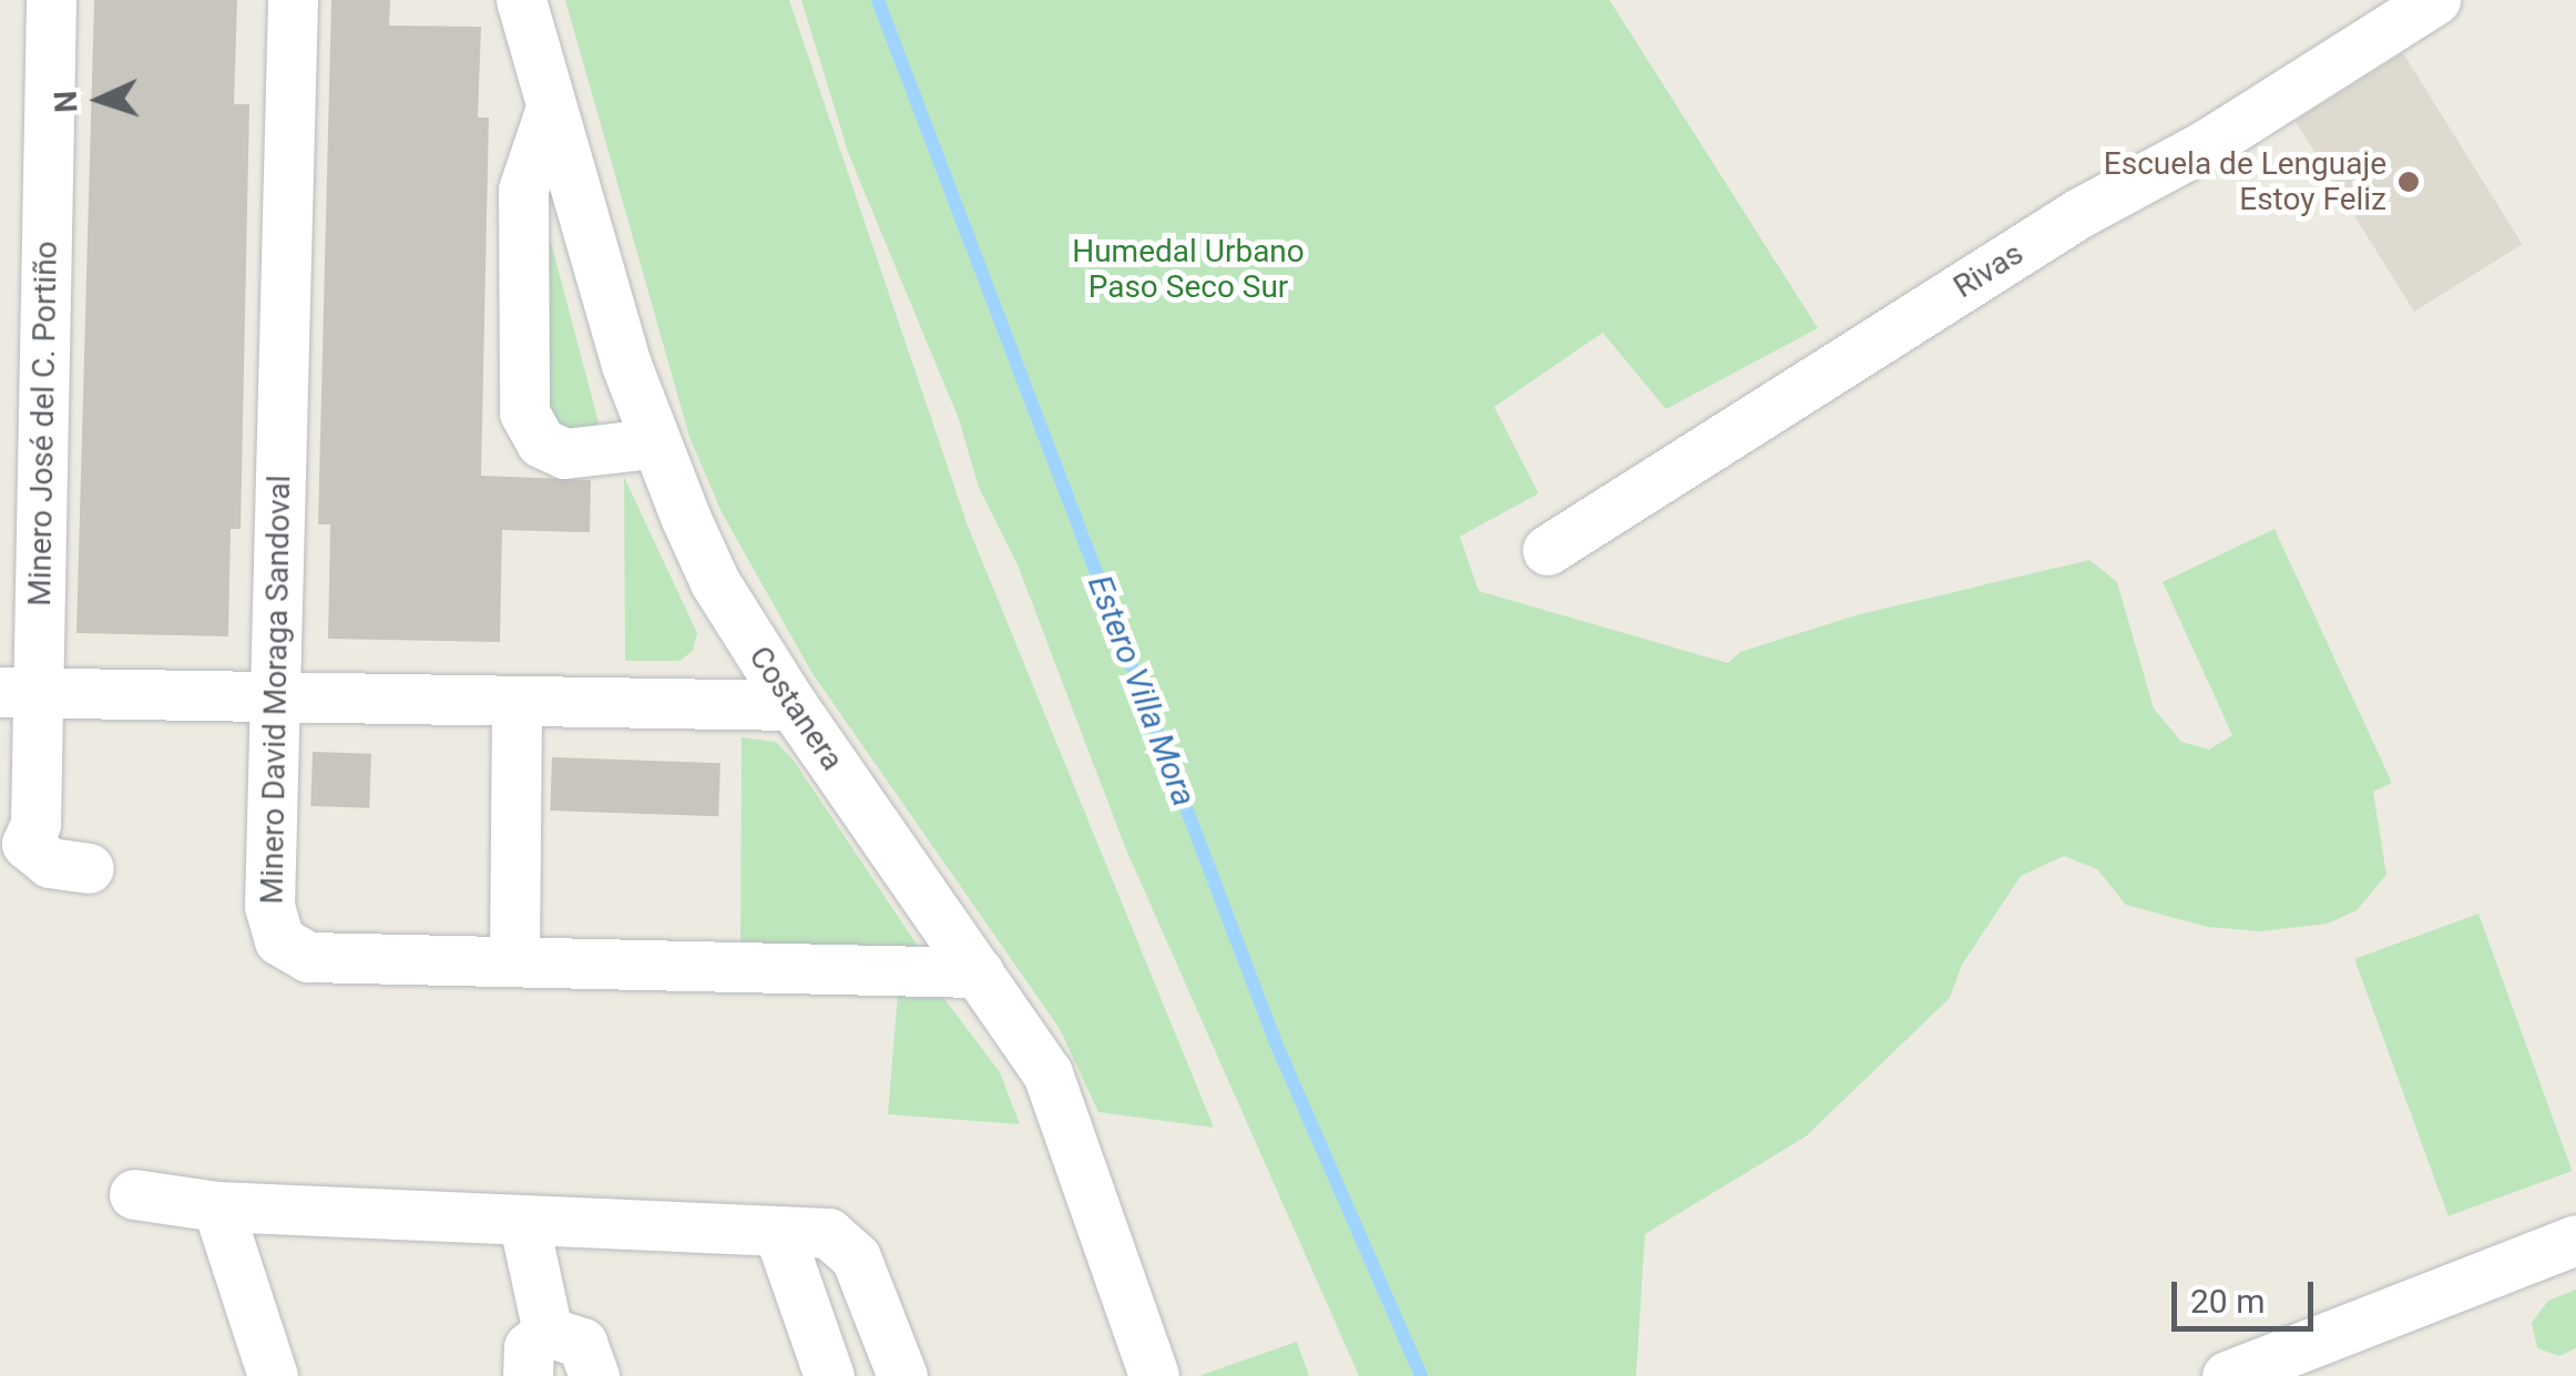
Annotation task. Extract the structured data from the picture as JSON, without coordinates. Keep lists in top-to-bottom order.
{
  "streets": {
    "street": [
      "Rivas",
      "Minero José del C. Portiño",
      "Minero David Moraga Sandoval",
      "Costanera"
    ]
  },
  "crossings": [
    ["Minero David Moraga Sandoval", "Costanera"]
  ],
  "water": ["Estero Villa Mora"],
  "parks": ["Humedal Urbano Paso Seco Sur"],
  "places": ["Escuela de Lenguaje Estoy Feliz"],
  "scale_bar": "20 m",
  "north": "left"
}
